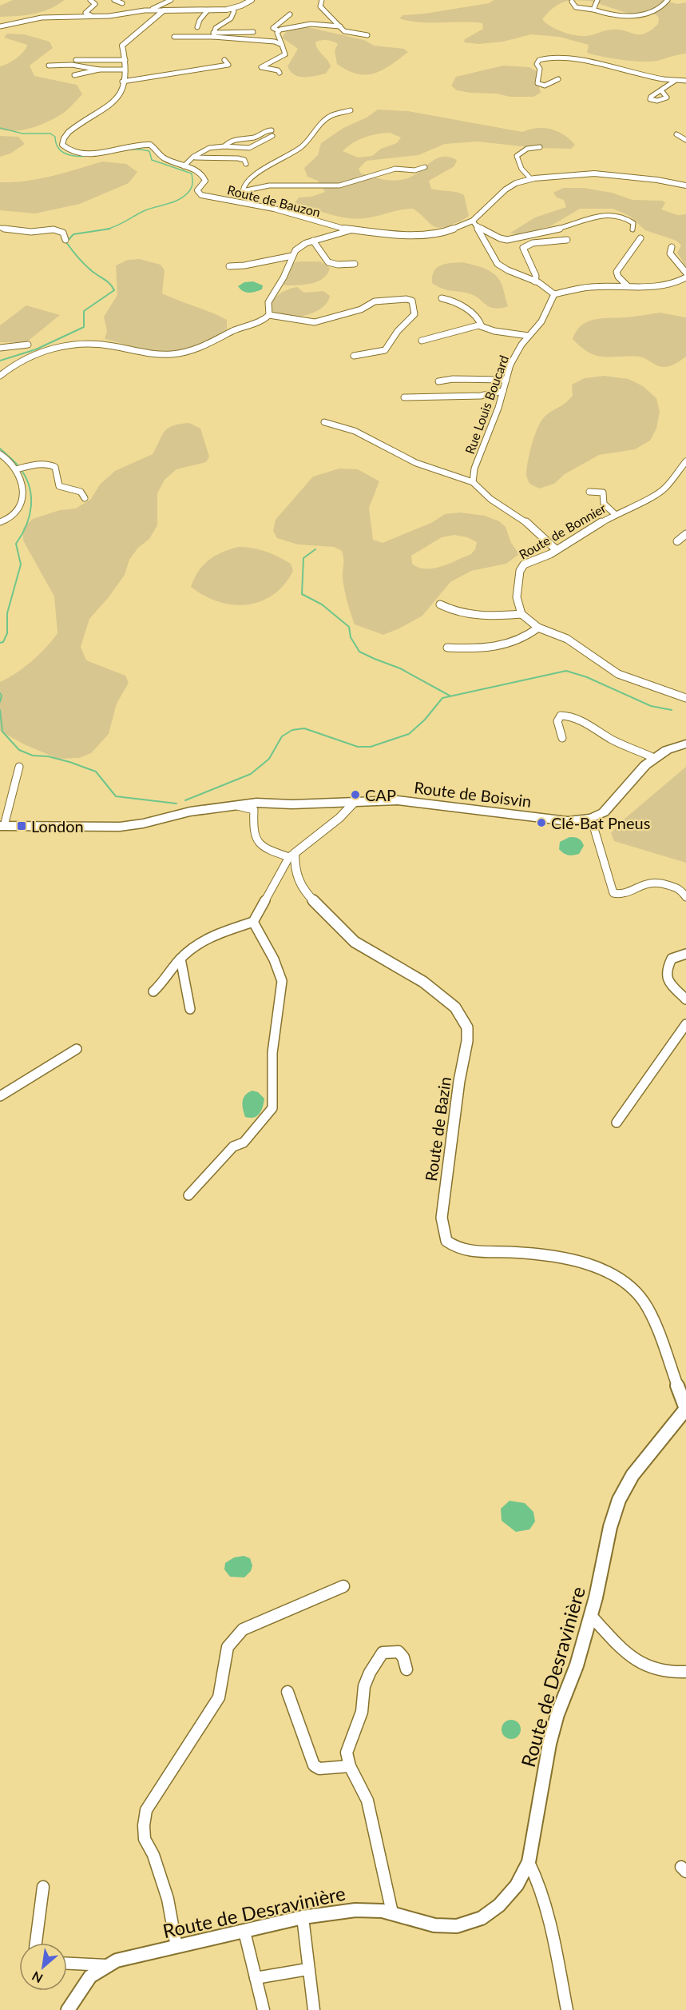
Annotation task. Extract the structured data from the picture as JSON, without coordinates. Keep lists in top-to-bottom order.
{
  "streets": {
    "main road": ["Route de Boisvin"],
    "street": [
      "Route de Bauzon",
      "Rue Louis Boucard",
      "Route de Bonnier",
      "Route de Bazin",
      "Route de Desravinière"
    ]
  },
  "crossings": [
    ["Route de Bazin", "Route de Desravinière"]
  ],
  "places": {
    "other": ["CAP", "Clé-Bat Pneus"],
    "transit": ["London"]
  },
  "north": "bottom left"
}
